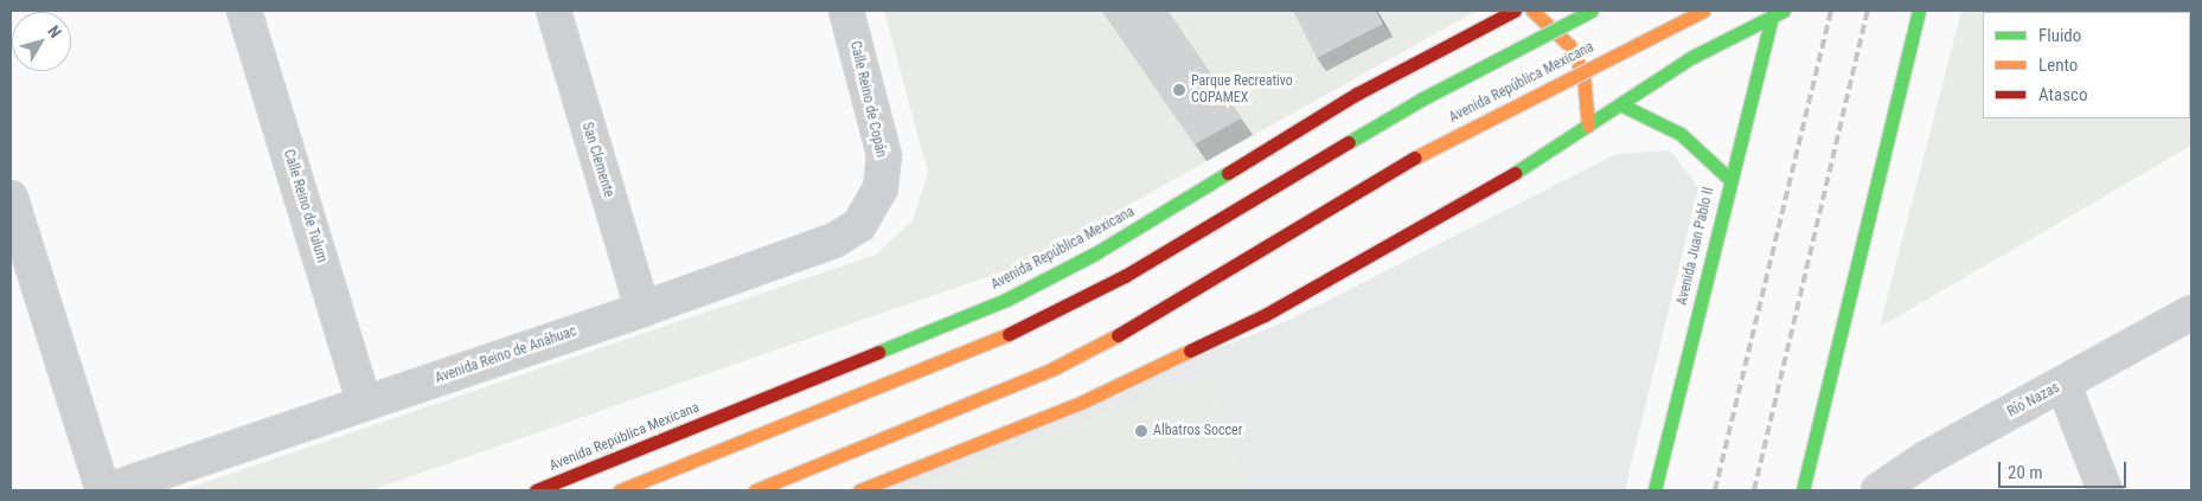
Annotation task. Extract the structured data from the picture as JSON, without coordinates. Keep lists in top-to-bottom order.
{
  "streets": {
    "street": [
      "Avenida República Mexicana",
      "Calle Reino de Copán",
      "San Clemente",
      "Calle Reino de Tulum",
      "Avenida Juan Pablo II",
      "Avenida Reino de Anáhuac",
      "Río Nazas"
    ]
  },
  "crossings": [
    ["Calle Reino de Copán", "Avenida Reino de Anáhuac"],
    ["San Clemente", "Avenida Reino de Anáhuac"],
    ["Calle Reino de Tulum", "Avenida Reino de Anáhuac"]
  ],
  "places": ["Parque Recreativo COPAMEX", "Albatros Soccer"],
  "legend": ["Fluido", "Lento", "Atasco"],
  "scale_bar": "20 m",
  "north": "top right"
}
